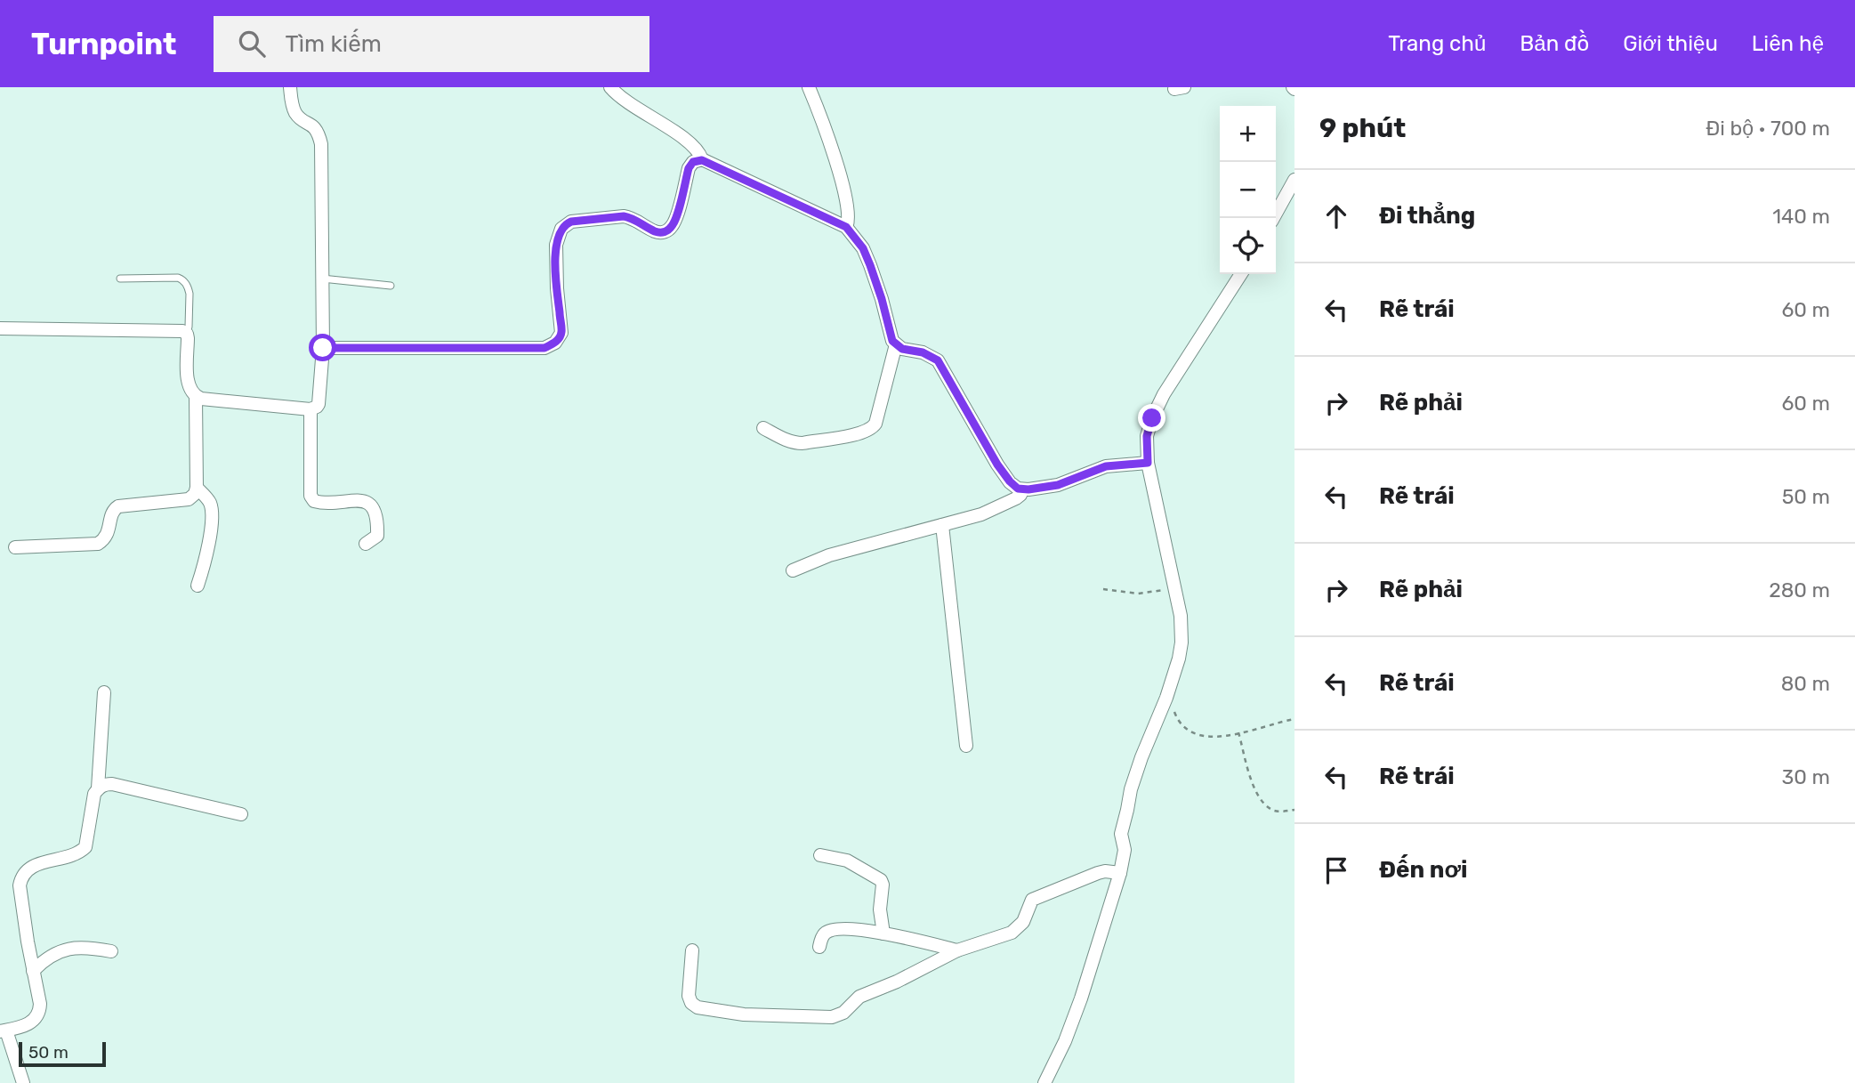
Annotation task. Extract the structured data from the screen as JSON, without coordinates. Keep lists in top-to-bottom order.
{
  "scale_bar": "50 m",
  "page": {
    "header": "Turnpoint",
    "search": "Tìm kiếm",
    "nav": [
      "Trang chủ",
      "Bản đồ",
      "Giới thiệu",
      "Liên hệ"
    ],
    "heading": ["9 phút", "Đi bộ · 700 m"],
    "map_buttons": ["+", "−"],
    "list": [
      ["Đi thẳng", "140 m"],
      ["Rẽ trái", "60 m"],
      ["Rẽ phải", "60 m"],
      ["Rẽ trái", "50 m"],
      ["Rẽ phải", "280 m"],
      ["Rẽ trái", "80 m"],
      ["Rẽ trái", "30 m"],
      "Đến nơi"
    ],
    "scale": "50 m"
  }
}
